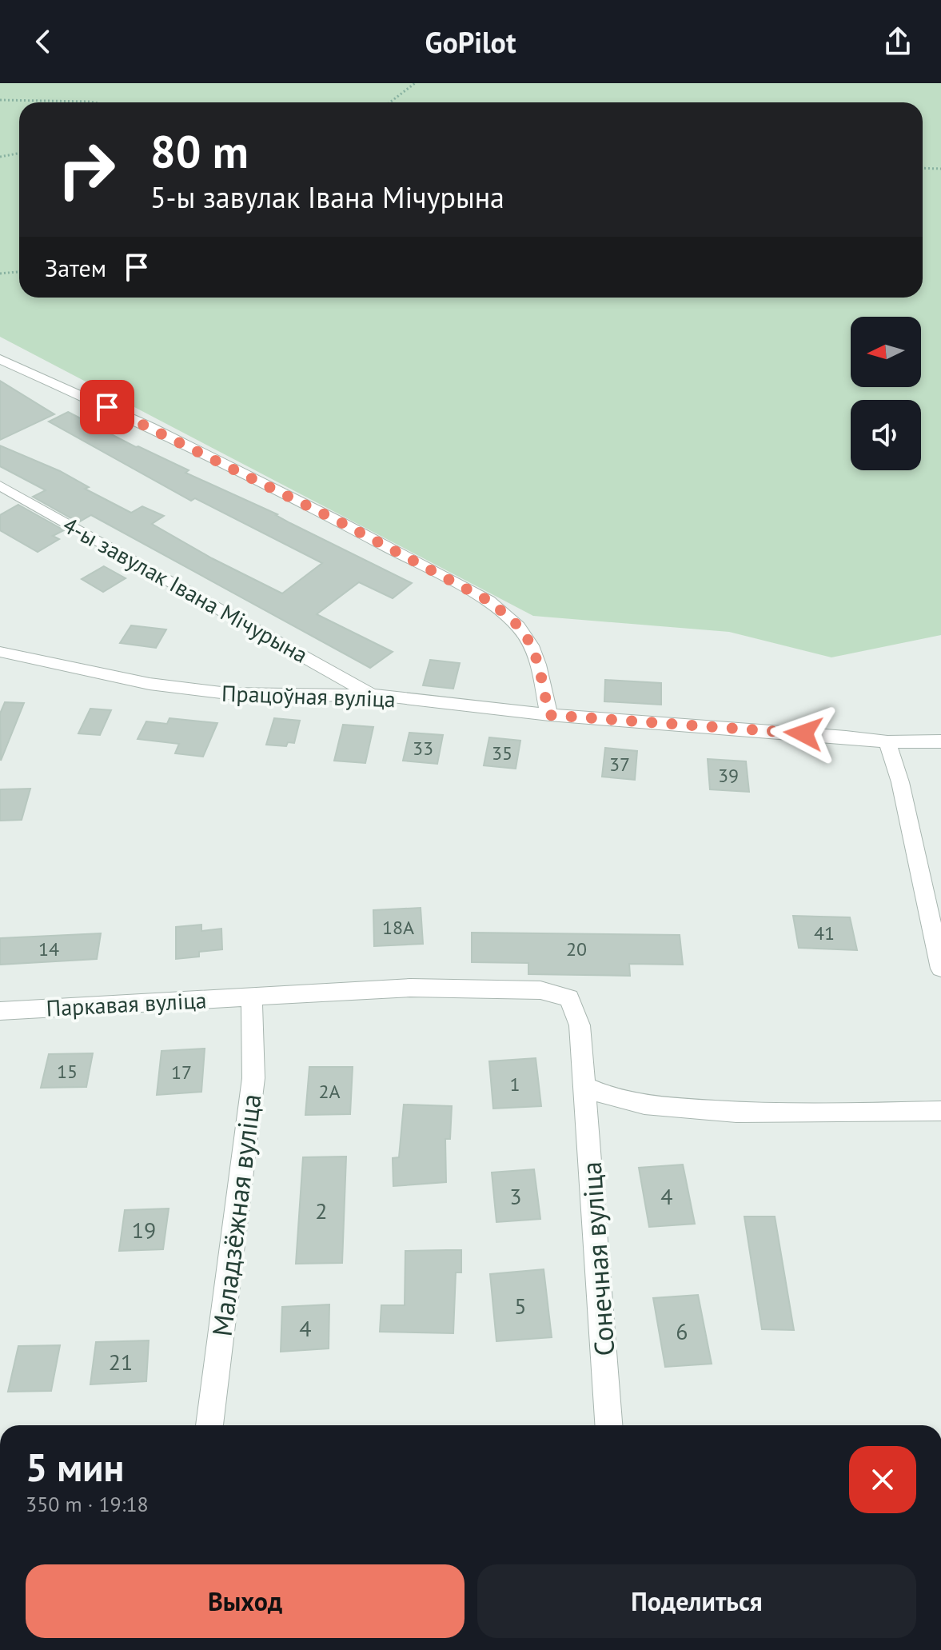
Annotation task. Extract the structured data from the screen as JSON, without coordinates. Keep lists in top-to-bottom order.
{
  "streets": {
    "street": [
      "4-ы завулак Івана Мічурына",
      "Працоўная вуліца",
      "Паркавая вуліца",
      "Маладзёжная вуліца",
      "Сонечная вуліца"
    ]
  },
  "crossings": [
    ["4-ы завулак Івана Мічурына", "Працоўная вуліца"],
    ["Паркавая вуліца", "Маладзёжная вуліца"],
    ["Паркавая вуліца", "Сонечная вуліца"]
  ],
  "house_numbers": [
    "33",
    "35",
    "37",
    "39",
    "18А",
    "41",
    "14",
    "20",
    "15",
    "17",
    "1",
    "2А",
    "3",
    "4",
    "2",
    "19",
    "5",
    "4",
    "6",
    "21"
  ],
  "north": "left",
  "page": {
    "header": "GoPilot",
    "turn": ["80 m", "5-ы завулак Івана Мічурына"],
    "then": "Затем",
    "heading": ["5 мин", "350 m · 19:18"],
    "buttons": ["Выход", "Поделиться"]
  }
}
